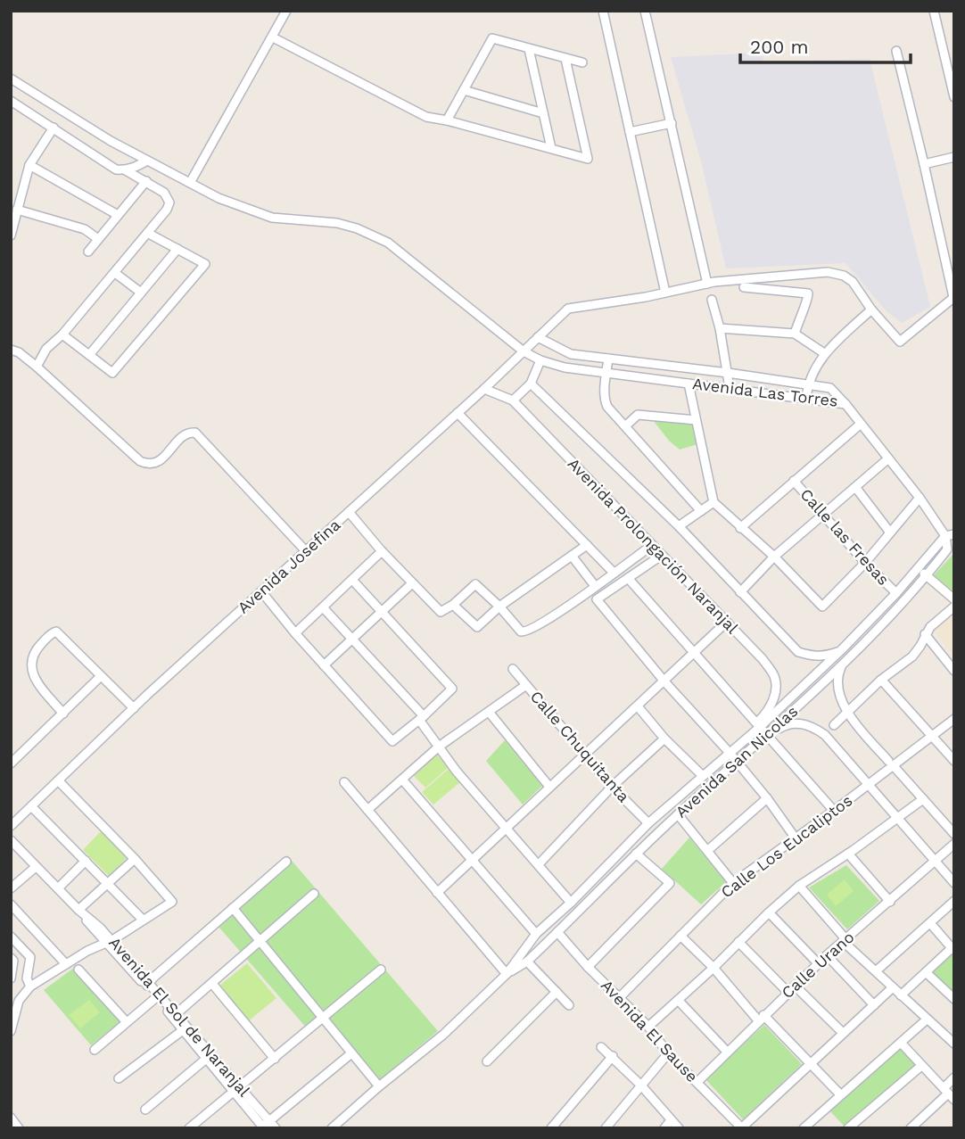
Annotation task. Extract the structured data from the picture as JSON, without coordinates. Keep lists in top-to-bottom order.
{
  "streets": {
    "street": [
      "Avenida Las Torres",
      "Calle las Fresas",
      "Avenida Prolongación Naranjal",
      "Avenida Josefina",
      "Calle Chuquitanta",
      "Avenida San Nicolas",
      "Calle Los Eucaliptos",
      "Calle Urano",
      "Avenida El Sol de Naranjal",
      "Avenida El Sause"
    ]
  },
  "crossings": [
    ["Avenida Las Torres", "Avenida Josefina"],
    ["Calle las Fresas", "Avenida San Nicolas"],
    ["Avenida Prolongación Naranjal", "Avenida Josefina"],
    ["Avenida Prolongación Naranjal", "Avenida San Nicolas"],
    ["Calle Chuquitanta", "Avenida San Nicolas"],
    ["Avenida San Nicolas", "Avenida El Sause"],
    ["Calle Los Eucaliptos", "Avenida El Sause"],
    ["Calle Urano", "Avenida El Sause"]
  ],
  "scale_bar": "200 m"
}
